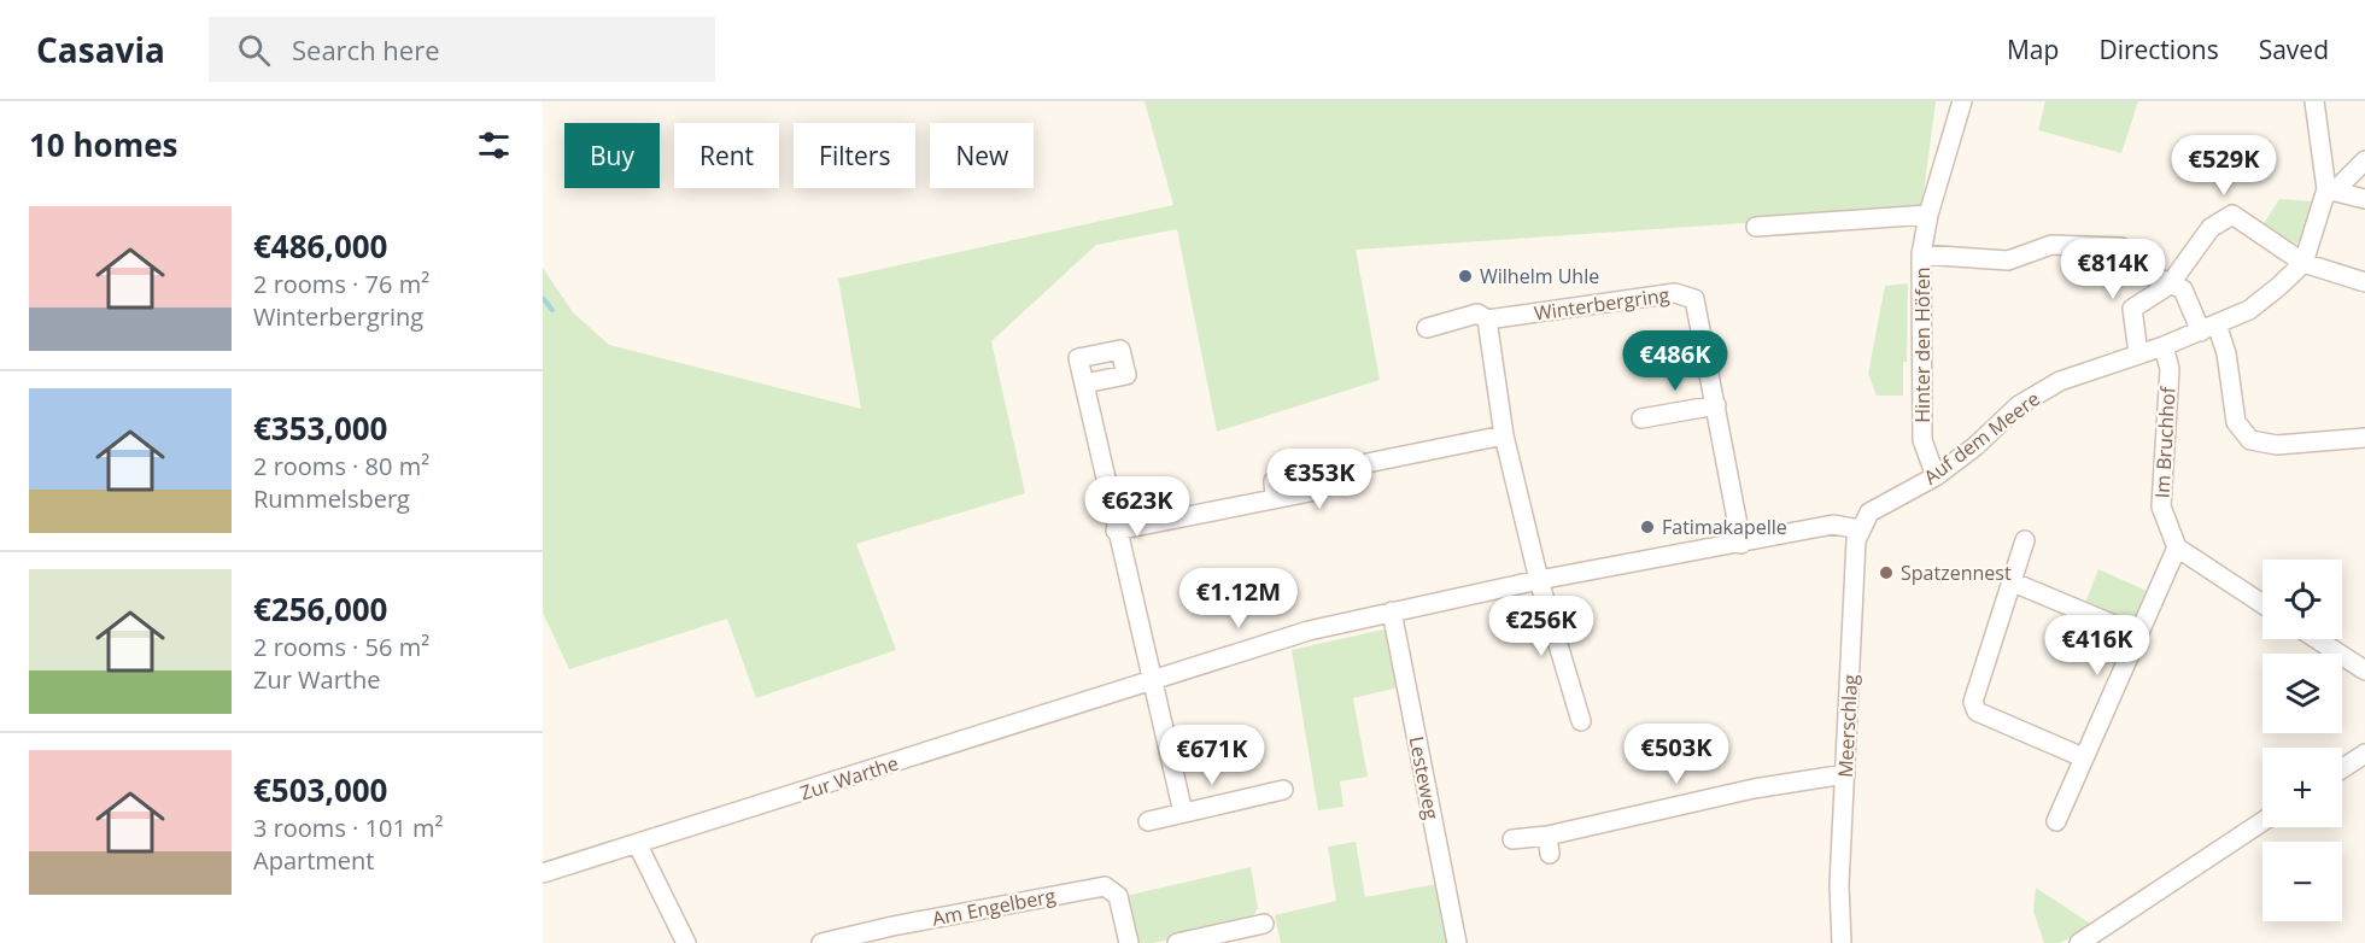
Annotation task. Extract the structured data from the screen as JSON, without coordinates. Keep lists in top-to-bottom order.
{
  "streets": {
    "street": [
      "Winterbergring",
      "Hinter den Höfen",
      "Auf dem Meere",
      "Im Bruchhof",
      "Meerschlag",
      "Zur Warthe",
      "Lesteweg",
      "Am Engelberg"
    ]
  },
  "crossings": [
    ["Winterbergring", "Zur Warthe"],
    ["Hinter den Höfen", "Auf dem Meere"],
    ["Auf dem Meere", "Im Bruchhof"],
    ["Auf dem Meere", "Meerschlag"],
    ["Meerschlag", "Zur Warthe"],
    ["Zur Warthe", "Lesteweg"]
  ],
  "places": ["Wilhelm Uhle", "Fatimakapelle", "Spatzennest"],
  "page": {
    "header": "Casavia",
    "search": "Search here",
    "nav": ["Map", "Directions", "Saved"],
    "heading": "10 homes",
    "chip": [
      "Buy",
      "Rent",
      "Filters",
      "New"
    ],
    "price": [
      "€529K",
      "€814K",
      "€486K",
      "€353K",
      "€623K",
      "€1.12M",
      "€256K",
      "€416K",
      "€503K",
      "€671K"
    ],
    "list": [
      {
        "name": "€486,000",
        "note": "2 rooms · 76 m² · Winterbergring"
      },
      {
        "name": "€353,000",
        "note": "2 rooms · 80 m² · Rummelsberg"
      },
      {
        "name": "€256,000",
        "note": "2 rooms · 56 m² · Zur Warthe"
      },
      {
        "name": "€503,000",
        "note": "3 rooms · 101 m² · Apartment"
      }
    ],
    "map_buttons": ["+", "−"]
  }
}
